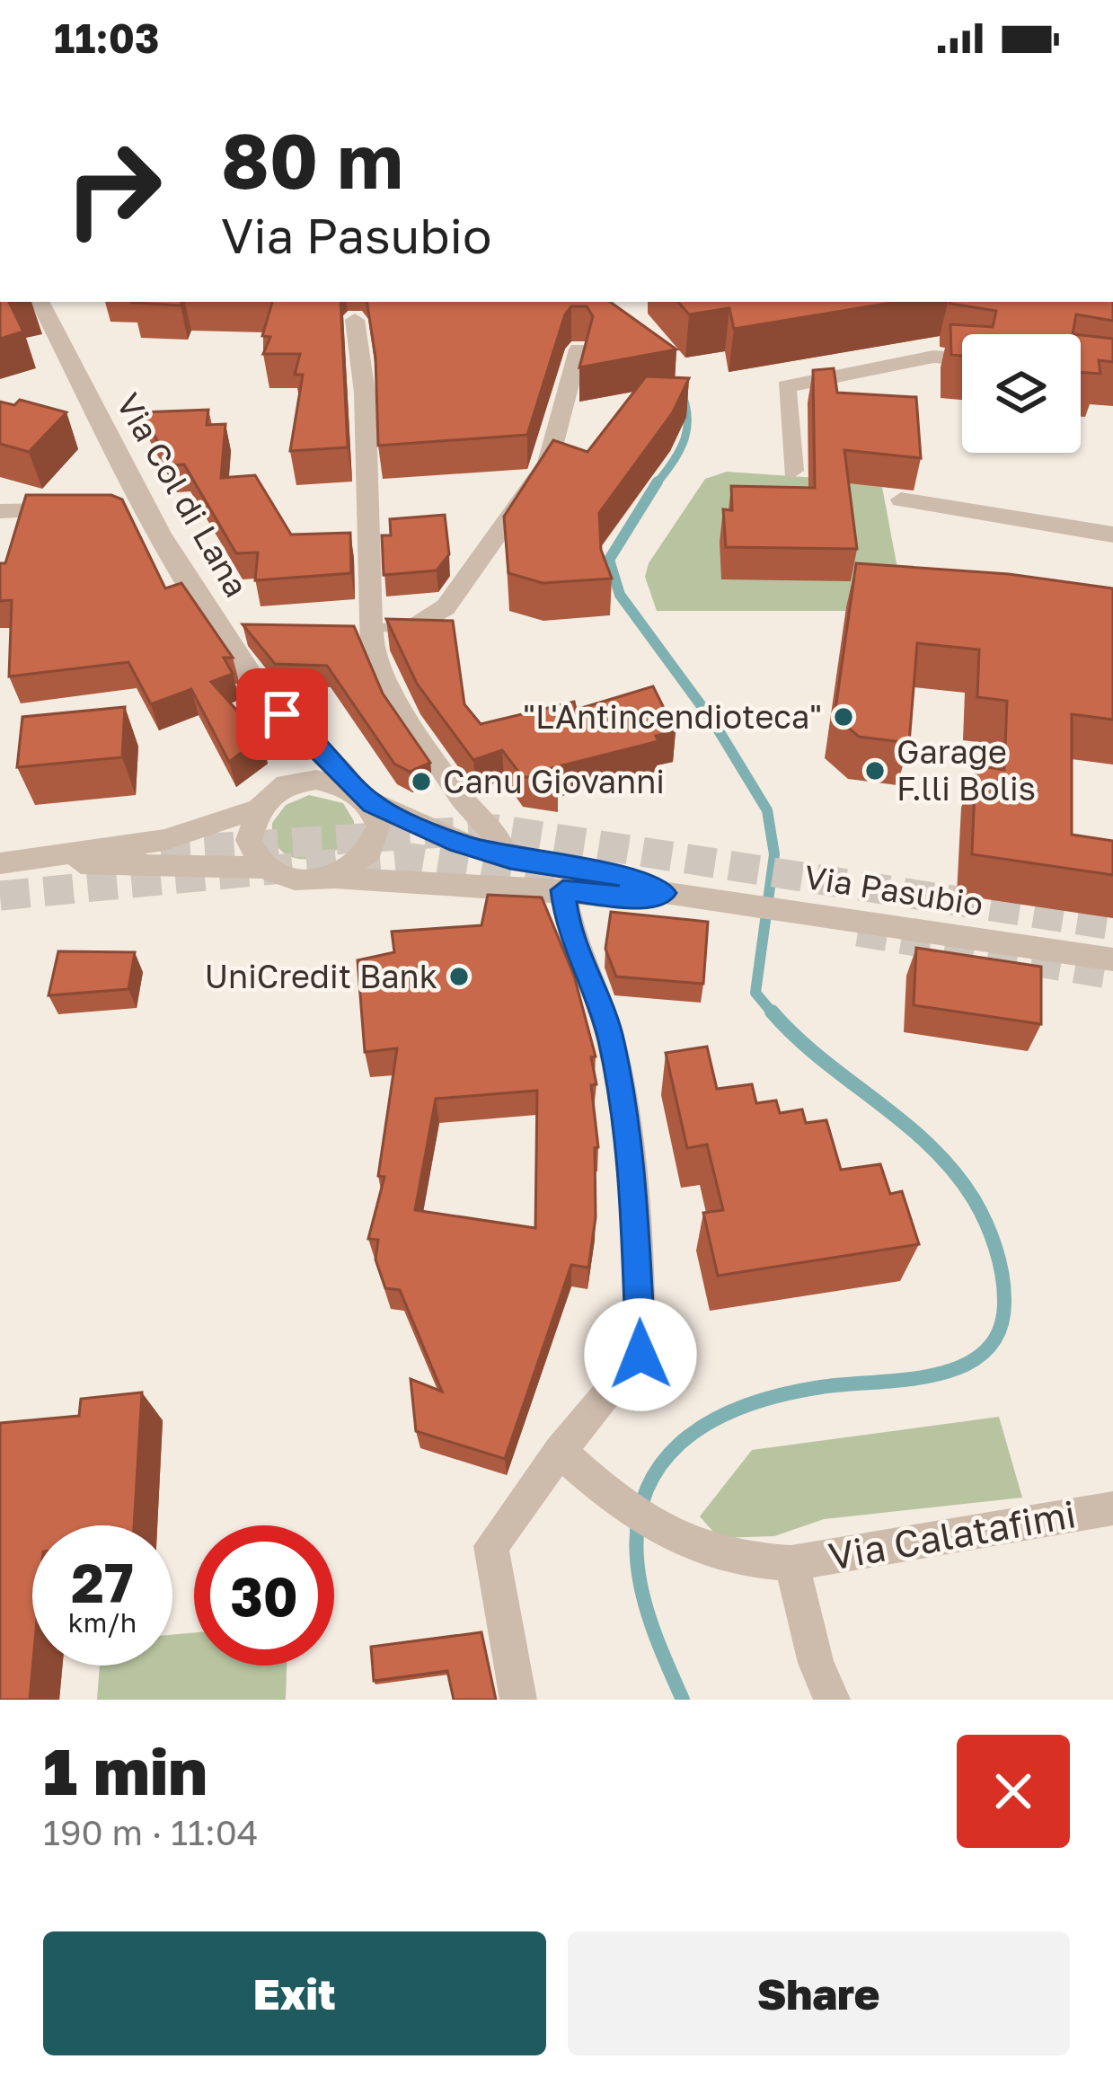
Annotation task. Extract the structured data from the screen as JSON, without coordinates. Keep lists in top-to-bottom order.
{
  "streets": {
    "street": ["Via Col di Lana", "Via Pasubio", "Via Calatafimi"]
  },
  "crossings": [
    ["Via Col di Lana", "Via Pasubio"]
  ],
  "places": [
    "\"L'Antincendioteca\"",
    "Garage F.lli Bolis",
    "Canu Giovanni",
    "UniCredit Bank"
  ],
  "page": {
    "status": "11:03",
    "turn": ["80 m", "Via Pasubio"],
    "speed": "27 km/h",
    "limit": "30",
    "heading": ["1 min", "190 m · 11:04"],
    "buttons": ["Exit", "Share"]
  }
}
